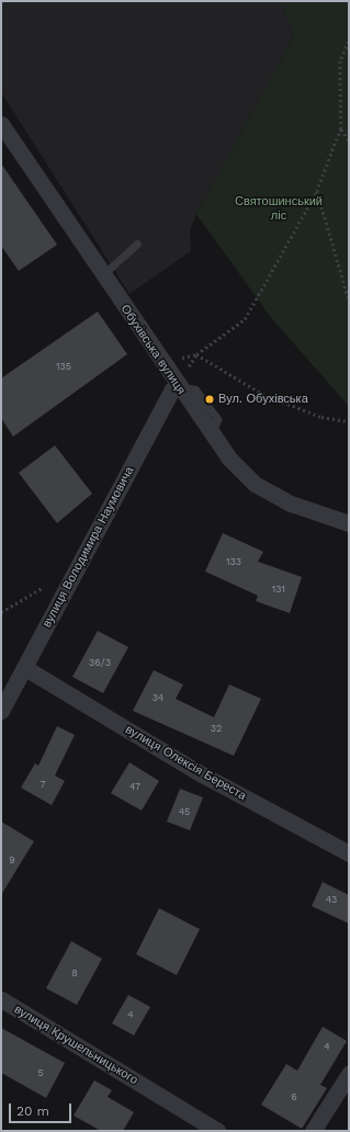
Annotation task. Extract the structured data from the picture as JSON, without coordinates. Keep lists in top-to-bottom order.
{
  "streets": {
    "street": [
      "Обухівська вулиця",
      "вулиця Володимира Наумовича",
      "вулиця Олексія Береста",
      "вулиця Крушельницького"
    ]
  },
  "crossings": [
    ["Обухівська вулиця", "вулиця Володимира Наумовича"],
    ["вулиця Володимира Наумовича", "вулиця Олексія Береста"]
  ],
  "parks": ["Святошинський ліс"],
  "places": ["Вул. Обухівська"],
  "house_numbers": [
    "135",
    "133",
    "131",
    "36/3",
    "34",
    "32",
    "7",
    "47",
    "45",
    "9",
    "43",
    "8",
    "4",
    "4",
    "5",
    "6"
  ],
  "scale_bar": "20 m"
}
